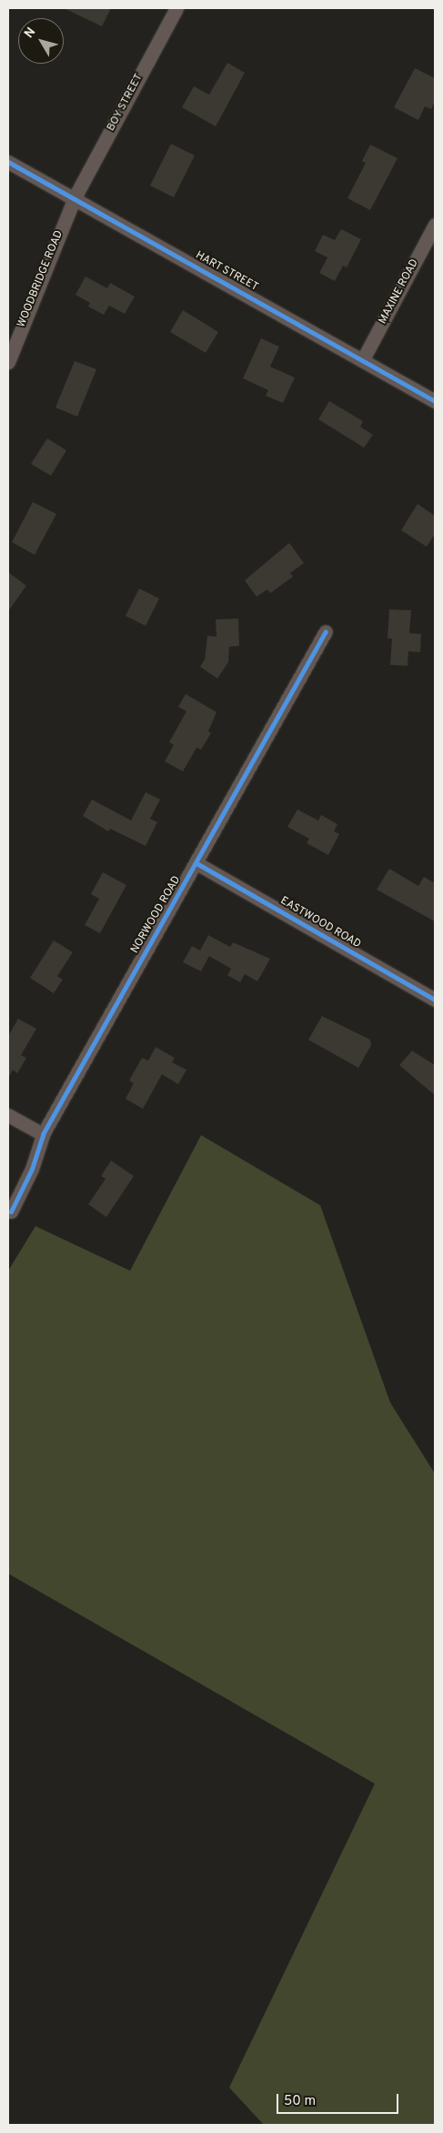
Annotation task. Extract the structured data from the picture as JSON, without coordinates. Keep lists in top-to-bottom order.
{
  "streets": {
    "street": [
      "BOY STREET",
      "HART STREET",
      "WOODBRIDGE ROAD",
      "MAXINE ROAD",
      "NORWOOD ROAD",
      "EASTWOOD ROAD"
    ]
  },
  "crossings": [
    ["BOY STREET", "HART STREET"],
    ["BOY STREET", "WOODBRIDGE ROAD"],
    ["HART STREET", "WOODBRIDGE ROAD"],
    ["HART STREET", "MAXINE ROAD"],
    ["NORWOOD ROAD", "EASTWOOD ROAD"]
  ],
  "scale_bar": "50 m",
  "north": "top left"
}
